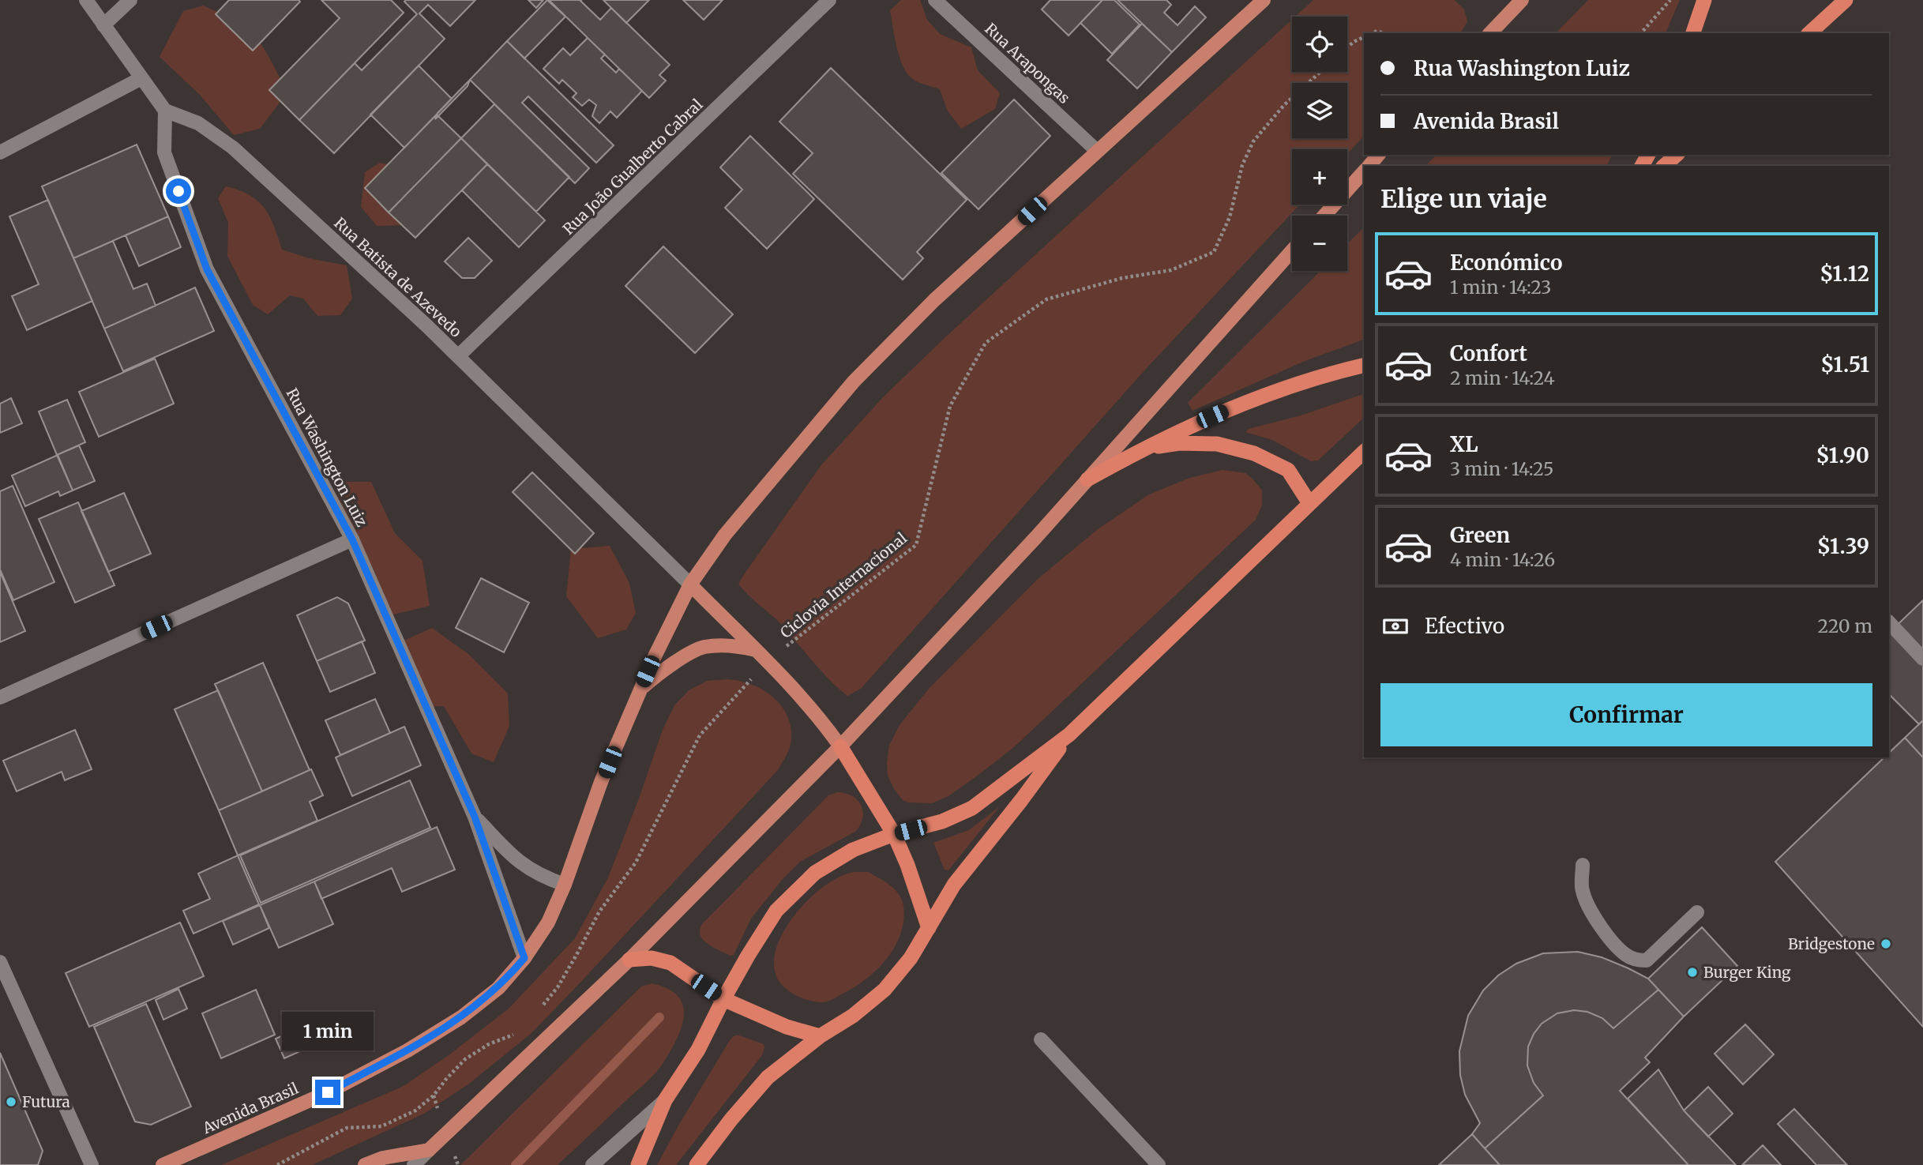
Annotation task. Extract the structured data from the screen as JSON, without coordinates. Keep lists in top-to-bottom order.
{
  "streets": {
    "main road": ["Avenida Brasil"],
    "street": [
      "Rua Arapongas",
      "Rua João Gualberto Cabral",
      "Rua Batista de Azevedo",
      "Rua Washington Luiz"
    ],
    "path": ["Ciclovia Internacional"]
  },
  "crossings": [
    ["Rua Arapongas", "Avenida Brasil"],
    ["Rua João Gualberto Cabral", "Rua Batista de Azevedo"],
    ["Rua Batista de Azevedo", "Rua Washington Luiz"],
    ["Rua Batista de Azevedo", "Avenida Brasil"],
    ["Rua Washington Luiz", "Avenida Brasil"]
  ],
  "places": ["Bridgestone", "Burger King", "Futura"],
  "page": {
    "map_buttons": ["+", "−"],
    "banner": ["Rua Washington Luiz", "Avenida Brasil"],
    "heading": "Elige un viaje",
    "list": [
      {
        "name": "Económico",
        "note": "1 min · 14:23",
        "value": "$1.12"
      },
      {
        "name": "Confort",
        "note": "2 min · 14:24",
        "value": "$1.51"
      },
      {
        "name": "XL",
        "note": "3 min · 14:25",
        "value": "$1.90"
      },
      {
        "name": "Green",
        "note": "4 min · 14:26",
        "value": "$1.39"
      }
    ],
    "pay": ["Efectivo", "220 m"],
    "buttons": "Confirmar",
    "bubble": "1 min"
  }
}
